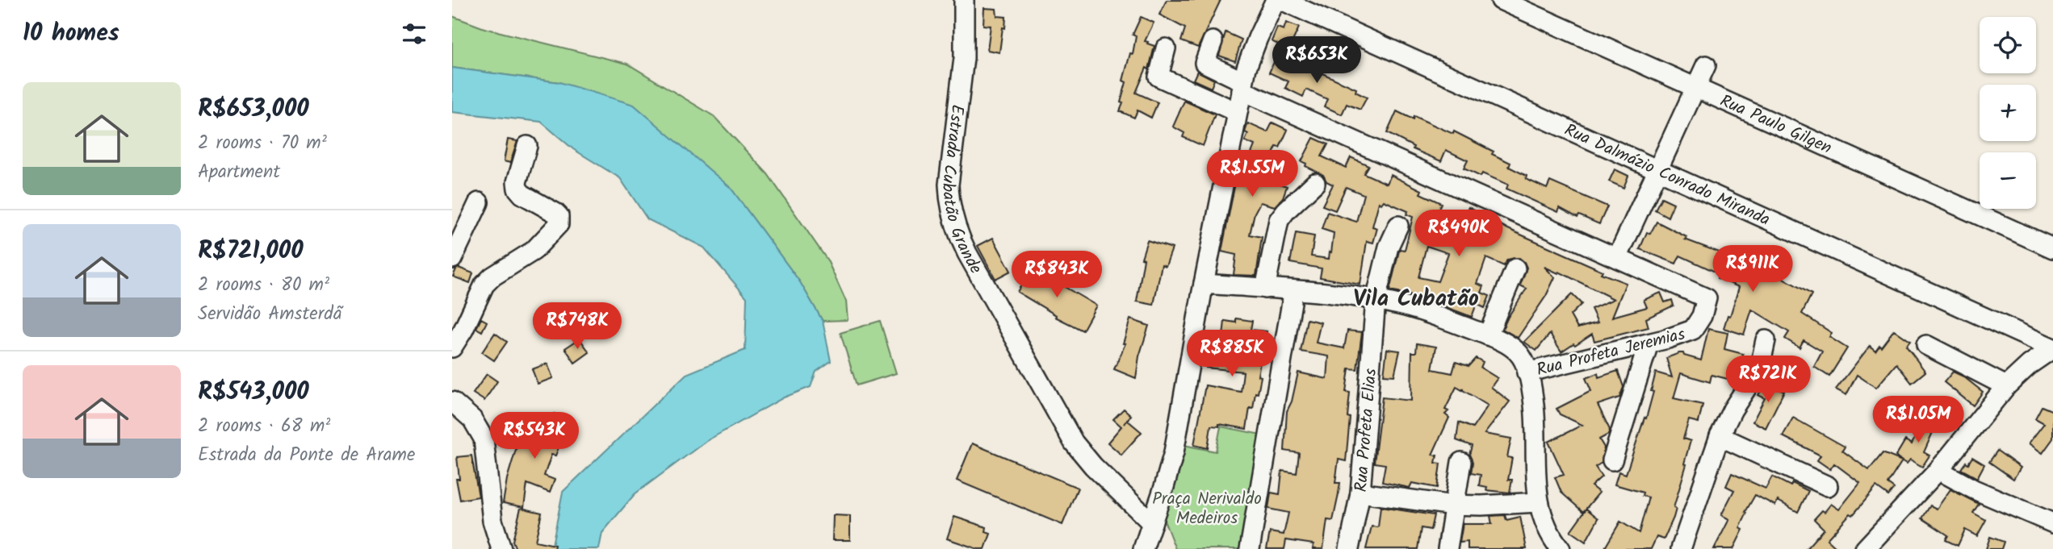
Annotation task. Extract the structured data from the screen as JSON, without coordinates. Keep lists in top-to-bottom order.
{
  "streets": {
    "street": [
      "Rua Paulo Gilgen",
      "Rua Dalmázio Conrado Miranda",
      "Estrada Cubatão Grande",
      "Rua Profeta Jeremias",
      "Rua Profeta Elias"
    ]
  },
  "crossings": [
    ["Rua Profeta Jeremias", "Rua Profeta Elias"]
  ],
  "districts": ["Vila Cubatão"],
  "parks": ["Praça Nerivaldo Medeiros"],
  "page": {
    "heading": "10 homes",
    "map_buttons": ["+", "−"],
    "price": [
      "R$653K",
      "R$1.55M",
      "R$490K",
      "R$911K",
      "R$843K",
      "R$748K",
      "R$885K",
      "R$721K",
      "R$1.05M",
      "R$543K"
    ],
    "list": [
      {
        "name": "R$653,000",
        "note": "2 rooms · 70 m² · Apartment"
      },
      {
        "name": "R$721,000",
        "note": "2 rooms · 80 m² · Servidão Amsterdã"
      },
      {
        "name": "R$543,000",
        "note": "2 rooms · 68 m² · Estrada da Ponte de Arame"
      }
    ]
  }
}
